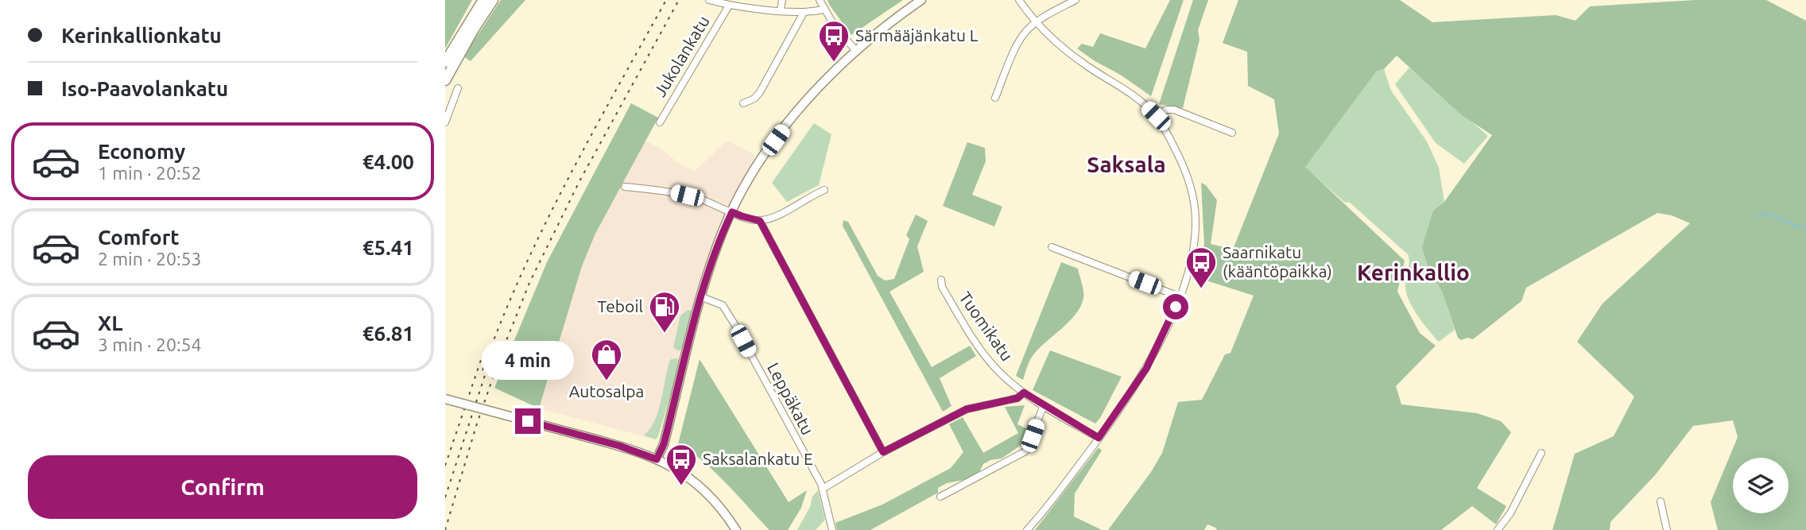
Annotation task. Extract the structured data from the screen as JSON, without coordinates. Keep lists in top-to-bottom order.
{
  "streets": {
    "street": ["Jukolankatu", "Tuomikatu", "Leppäkatu"]
  },
  "districts": ["Saksala", "Kerinkallio"],
  "places": {
    "bus stop": ["Särmääjänkatu L", "Saarnikatu (kääntöpaikka)", "Saksalankatu E"],
    "fuel station": ["Teboil"],
    "shop": ["Autosalpa"]
  },
  "page": {
    "banner": ["Kerinkallionkatu", "Iso-Paavolankatu"],
    "list": [
      {
        "name": "Economy",
        "note": "1 min · 20:52",
        "value": "€4.00"
      },
      {
        "name": "Comfort",
        "note": "2 min · 20:53",
        "value": "€5.41"
      },
      {
        "name": "XL",
        "note": "3 min · 20:54",
        "value": "€6.81"
      }
    ],
    "bubble": "4 min",
    "buttons": "Confirm"
  }
}
